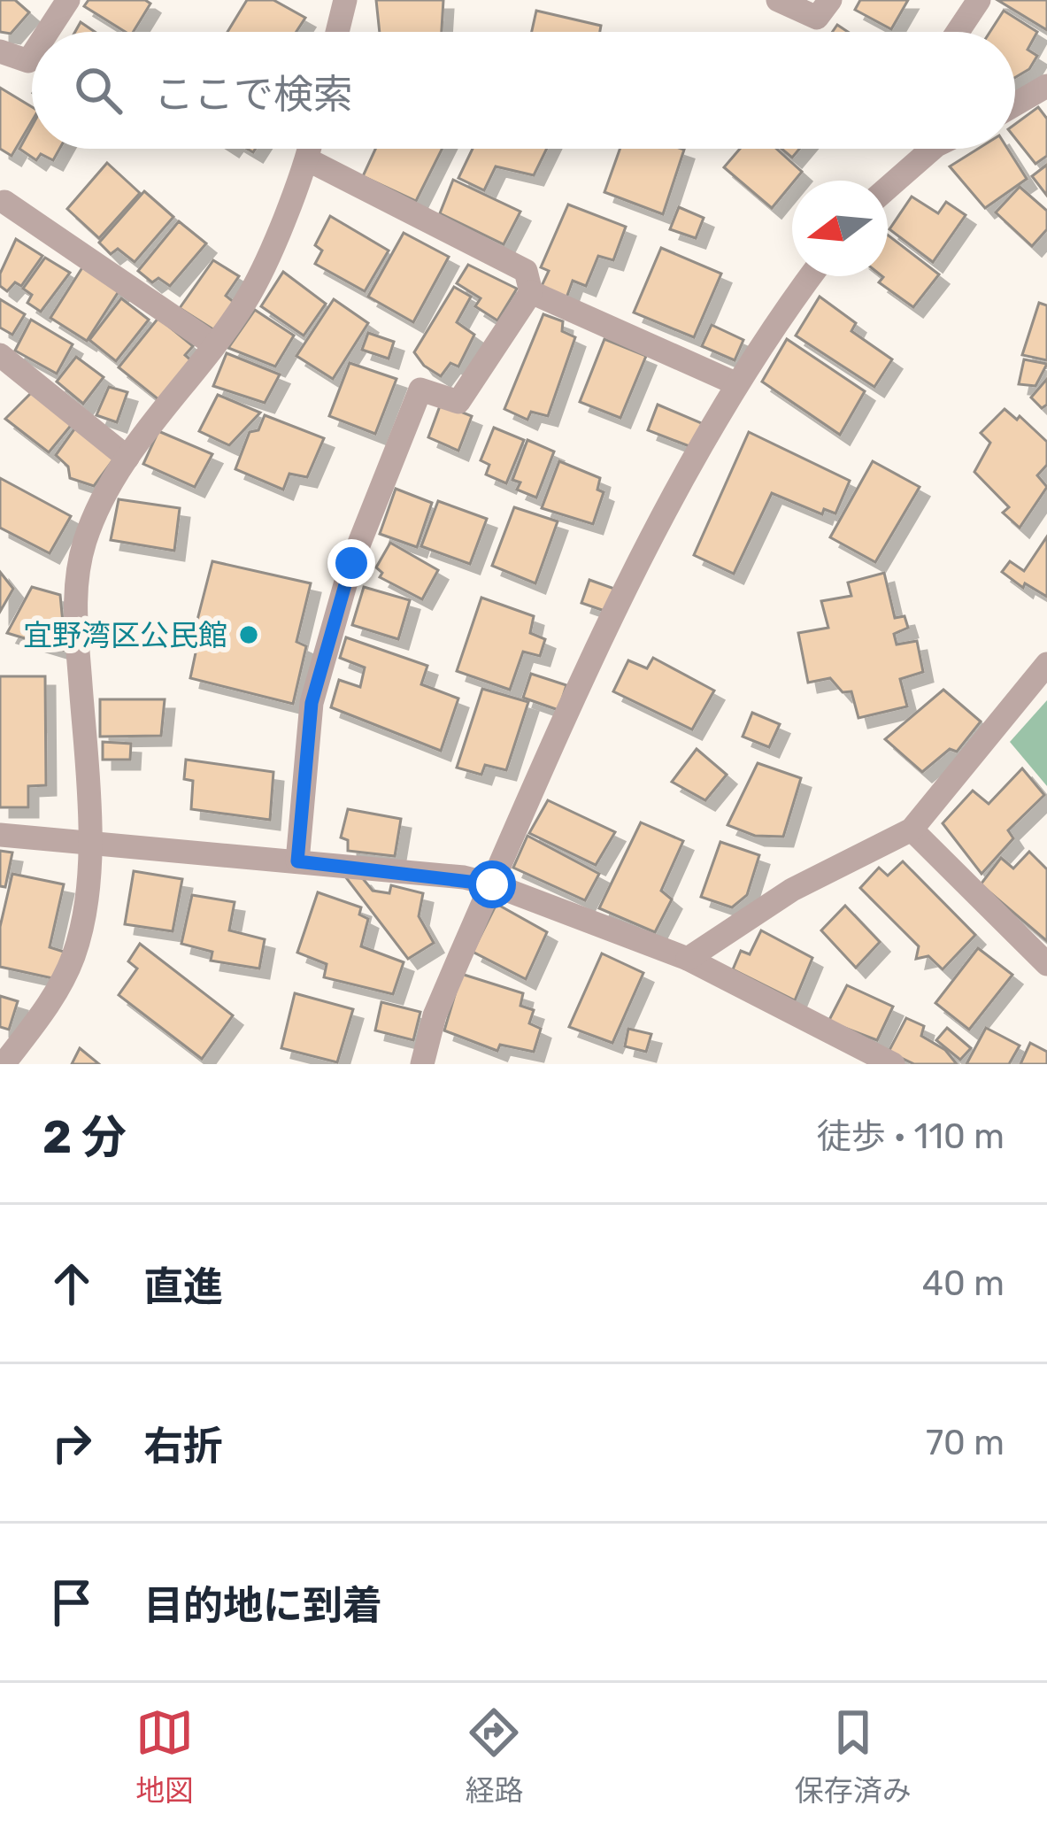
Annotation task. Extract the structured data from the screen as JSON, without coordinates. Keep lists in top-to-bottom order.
{
  "places": ["宜野湾区公民館"],
  "north": "left",
  "page": {
    "search": "ここで検索",
    "heading": ["2 分", "徒歩 · 110 m"],
    "list": [
      ["直進", "40 m"],
      ["右折", "70 m"],
      "目的地に到着"
    ],
    "nav": ["地図", "経路", "保存済み"]
  }
}
